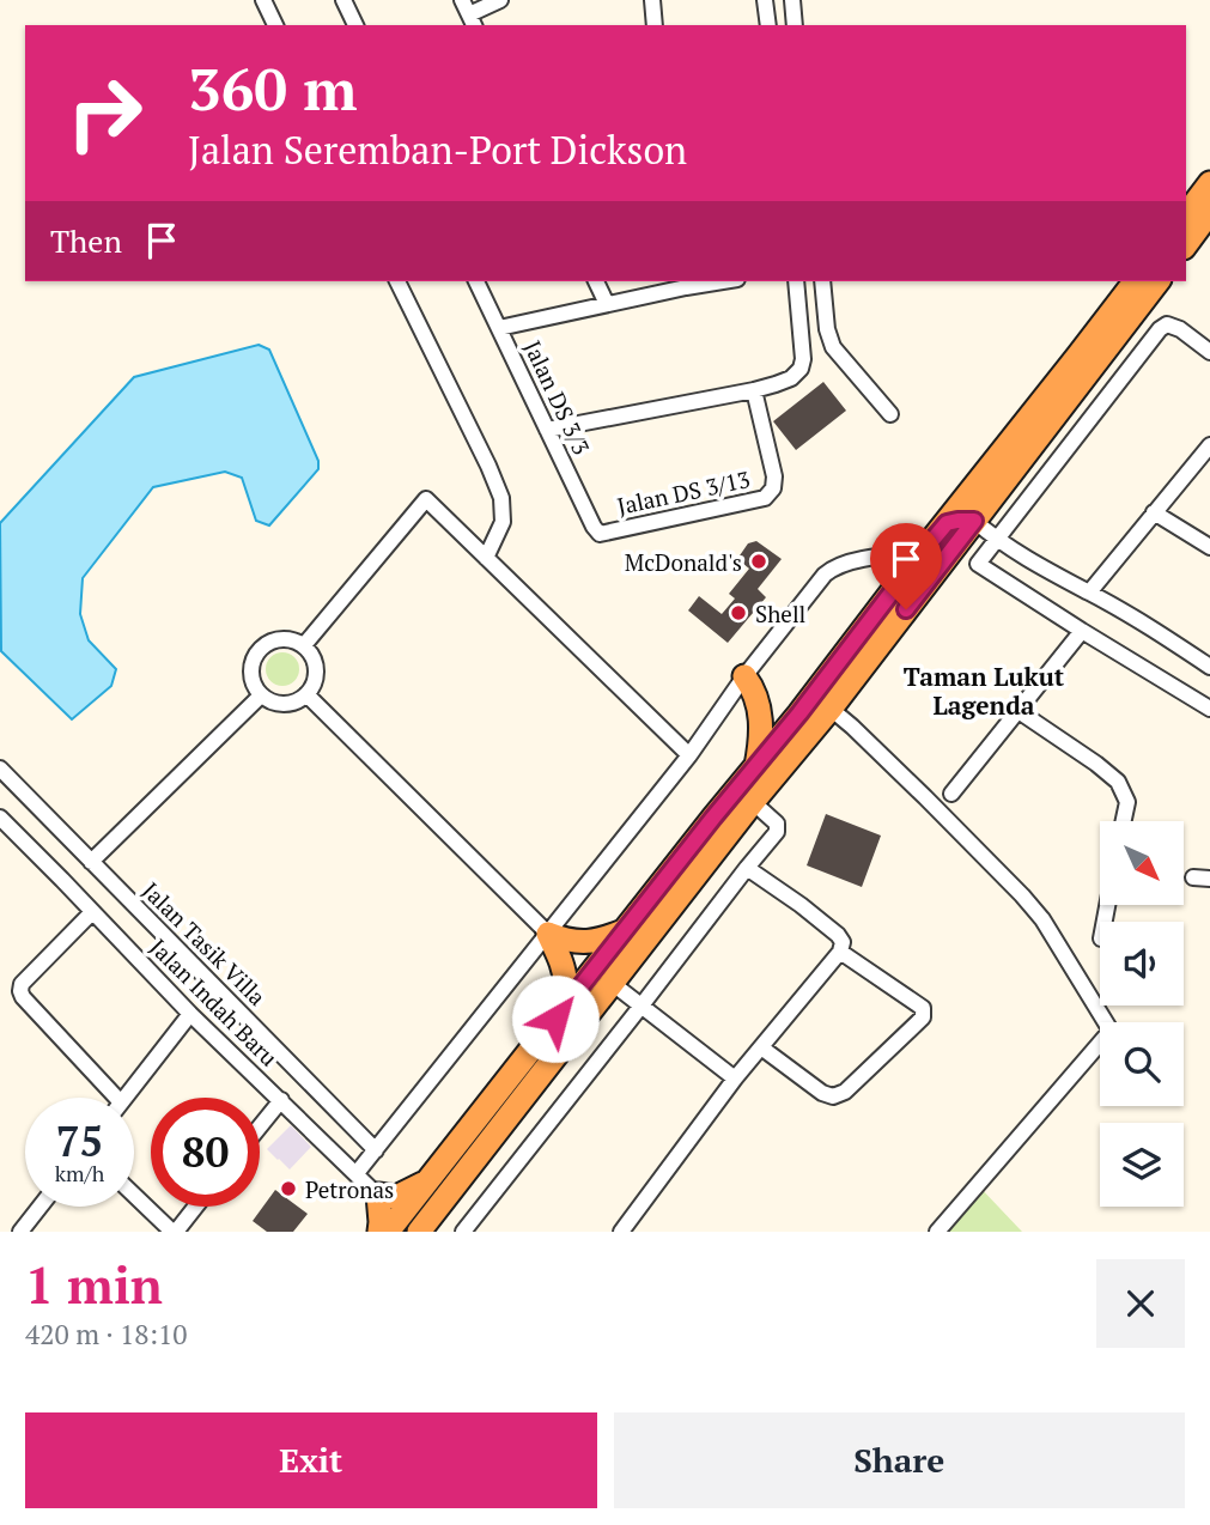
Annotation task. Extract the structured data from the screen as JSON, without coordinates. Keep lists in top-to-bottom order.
{
  "streets": {
    "street": [
      "Jalan DS 3/3",
      "Jalan DS 3/13",
      "Jalan Tasik Villa",
      "Jalan Indah Baru"
    ]
  },
  "crossings": [
    ["Jalan DS 3/3", "Jalan DS 3/13"]
  ],
  "districts": ["Taman Lukut Lagenda"],
  "places": ["McDonald's", "Shell", "Petronas"],
  "north": "bottom right",
  "page": {
    "turn": ["360 m", "Jalan Seremban-Port Dickson"],
    "then": "Then",
    "speed": "75 km/h",
    "limit": "80",
    "heading": ["1 min", "420 m · 18:10"],
    "buttons": ["Exit", "Share"]
  }
}
